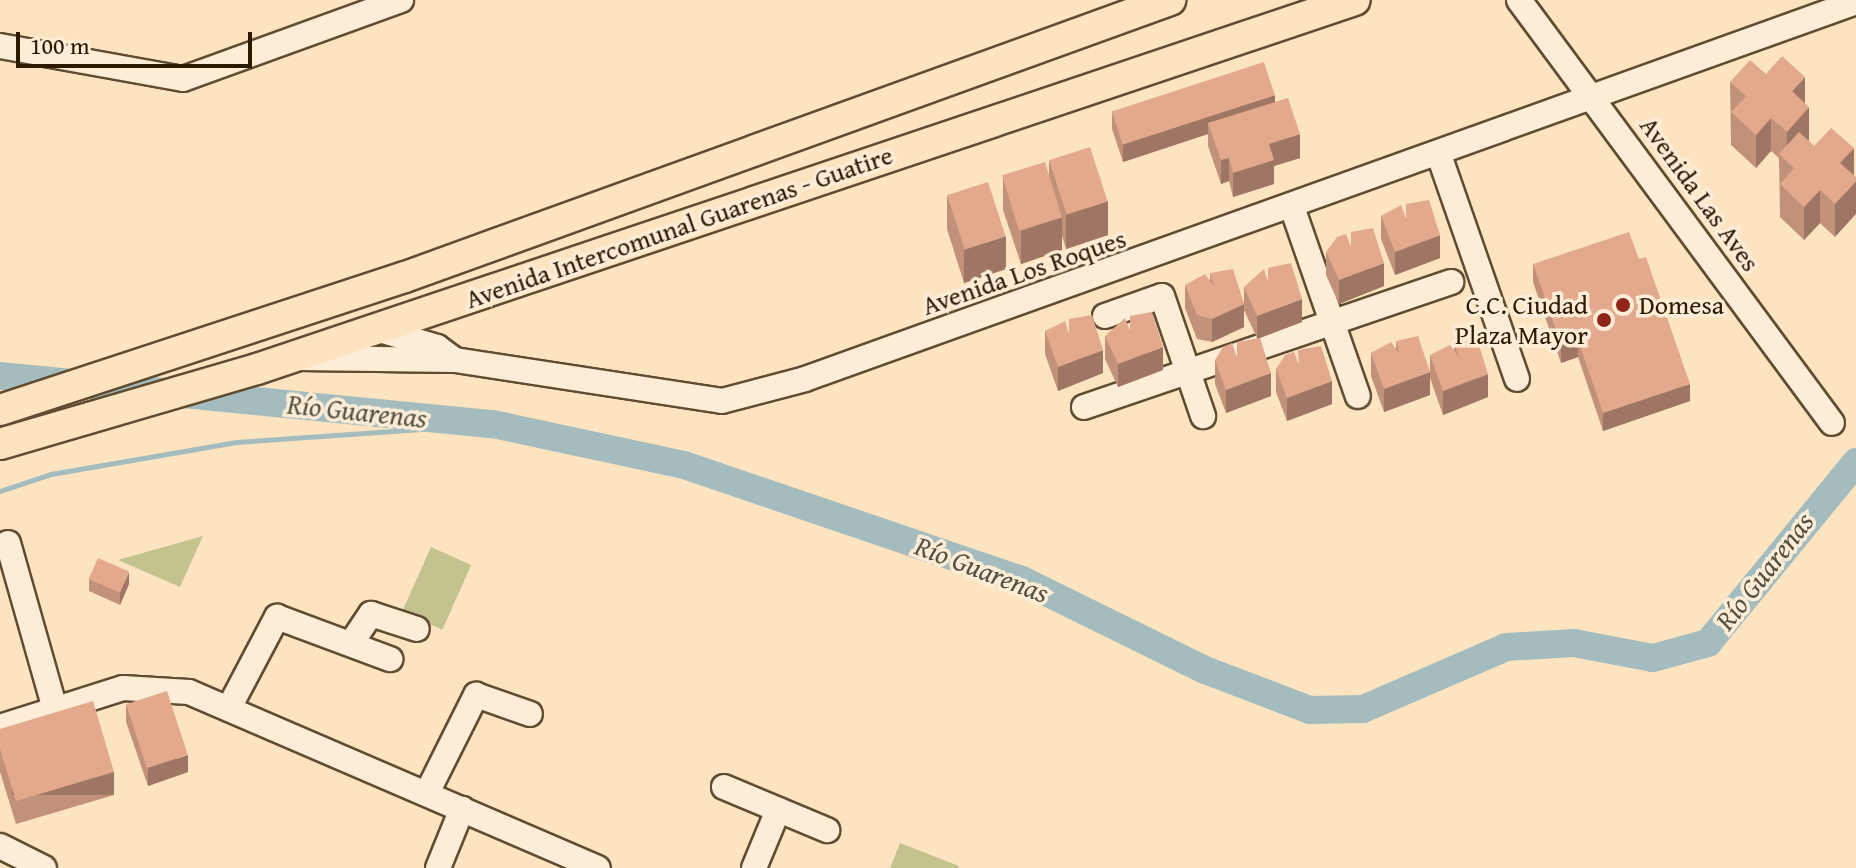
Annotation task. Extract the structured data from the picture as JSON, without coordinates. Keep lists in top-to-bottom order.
{
  "streets": {
    "main road": ["Avenida Intercomunal Guarenas - Guatire"],
    "street": ["Avenida Las Aves", "Avenida Los Roques"]
  },
  "crossings": [
    ["Avenida Las Aves", "Avenida Los Roques"],
    ["Avenida Intercomunal Guarenas - Guatire", "Avenida Los Roques"]
  ],
  "water": ["Río Guarenas"],
  "places": ["Domesa", "C.C. Ciudad Plaza Mayor"],
  "scale_bar": "100 m"
}
